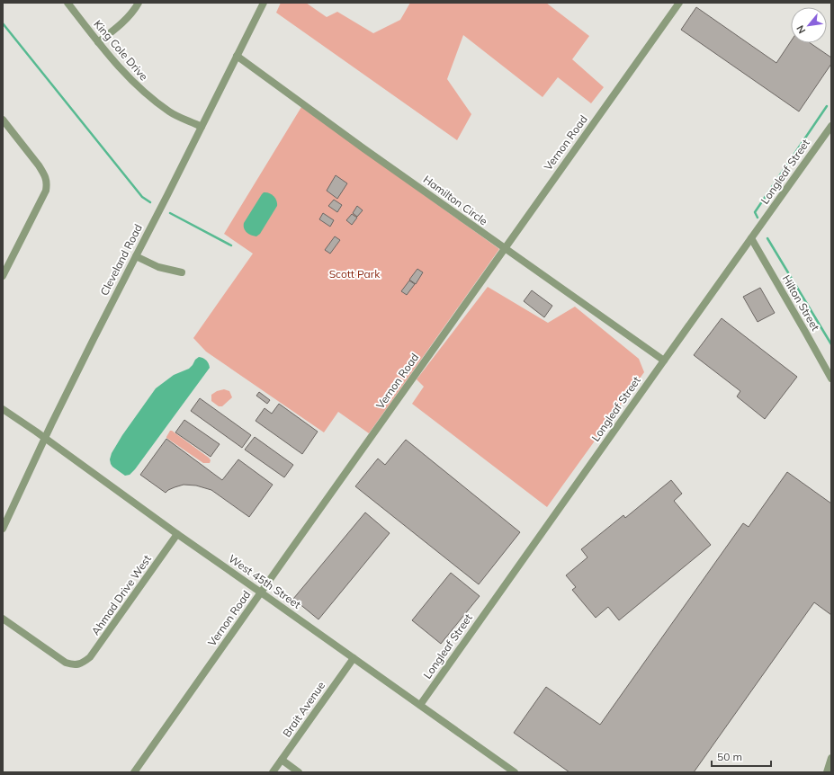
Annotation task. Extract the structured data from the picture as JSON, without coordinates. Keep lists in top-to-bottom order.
{
  "streets": {
    "street": [
      "King Cole Drive",
      "Vernon Road",
      "Longleaf Street",
      "Hamilton Circle",
      "Cleveland Road",
      "Hilton Street",
      "West 45th Street",
      "Ahmad Drive West",
      "Brait Avenue"
    ]
  },
  "crossings": [
    ["King Cole Drive", "Cleveland Road"],
    ["Vernon Road", "Hamilton Circle"],
    ["Vernon Road", "West 45th Street"],
    ["Longleaf Street", "Hamilton Circle"],
    ["Longleaf Street", "Hilton Street"],
    ["Longleaf Street", "West 45th Street"],
    ["Hamilton Circle", "Cleveland Road"],
    ["Cleveland Road", "West 45th Street"],
    ["West 45th Street", "Ahmad Drive West"],
    ["West 45th Street", "Brait Avenue"]
  ],
  "parks": ["Scott Park"],
  "scale_bar": "50 m",
  "north": "bottom left"
}
